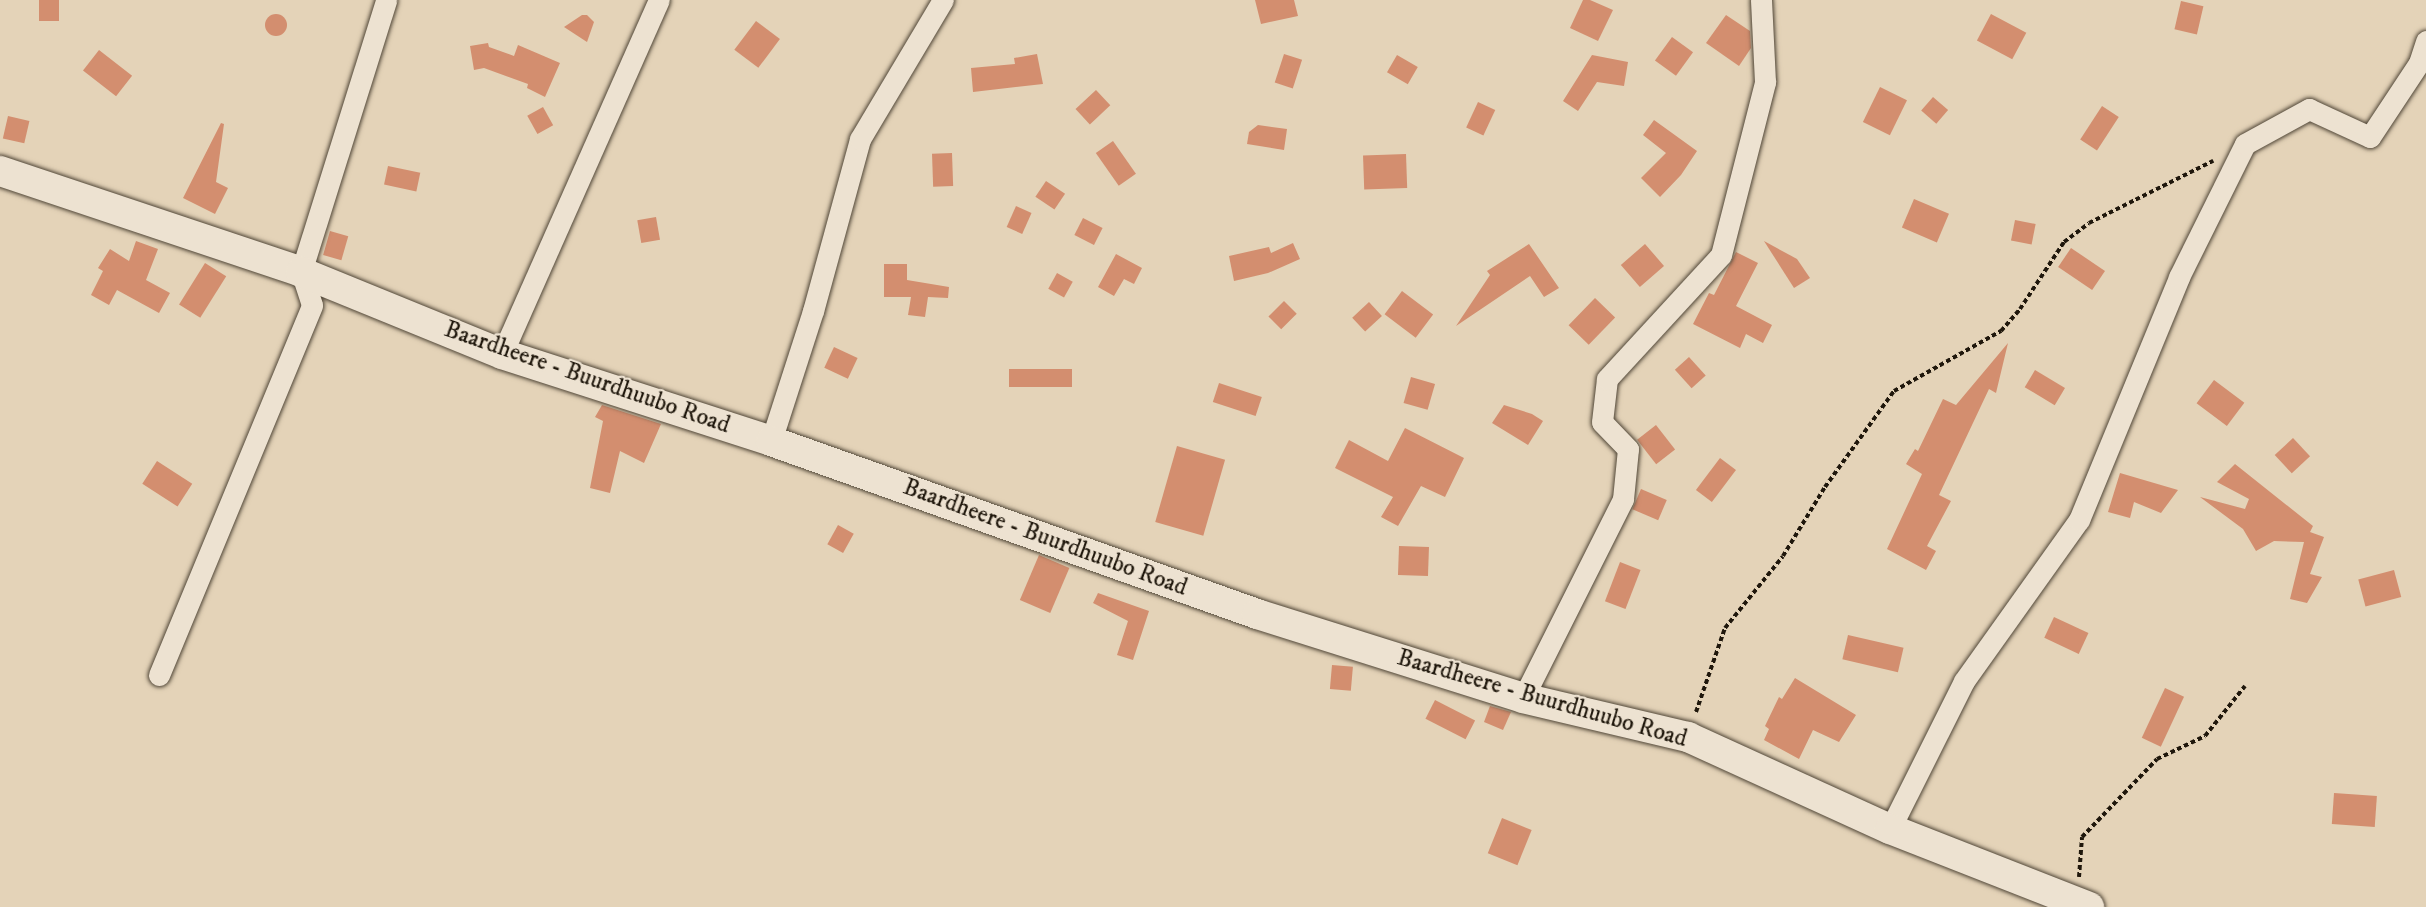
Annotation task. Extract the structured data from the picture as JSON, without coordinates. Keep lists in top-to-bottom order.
{
  "streets": {
    "main road": ["Baardheere - Buurdhuubo Road"]
  }
}
